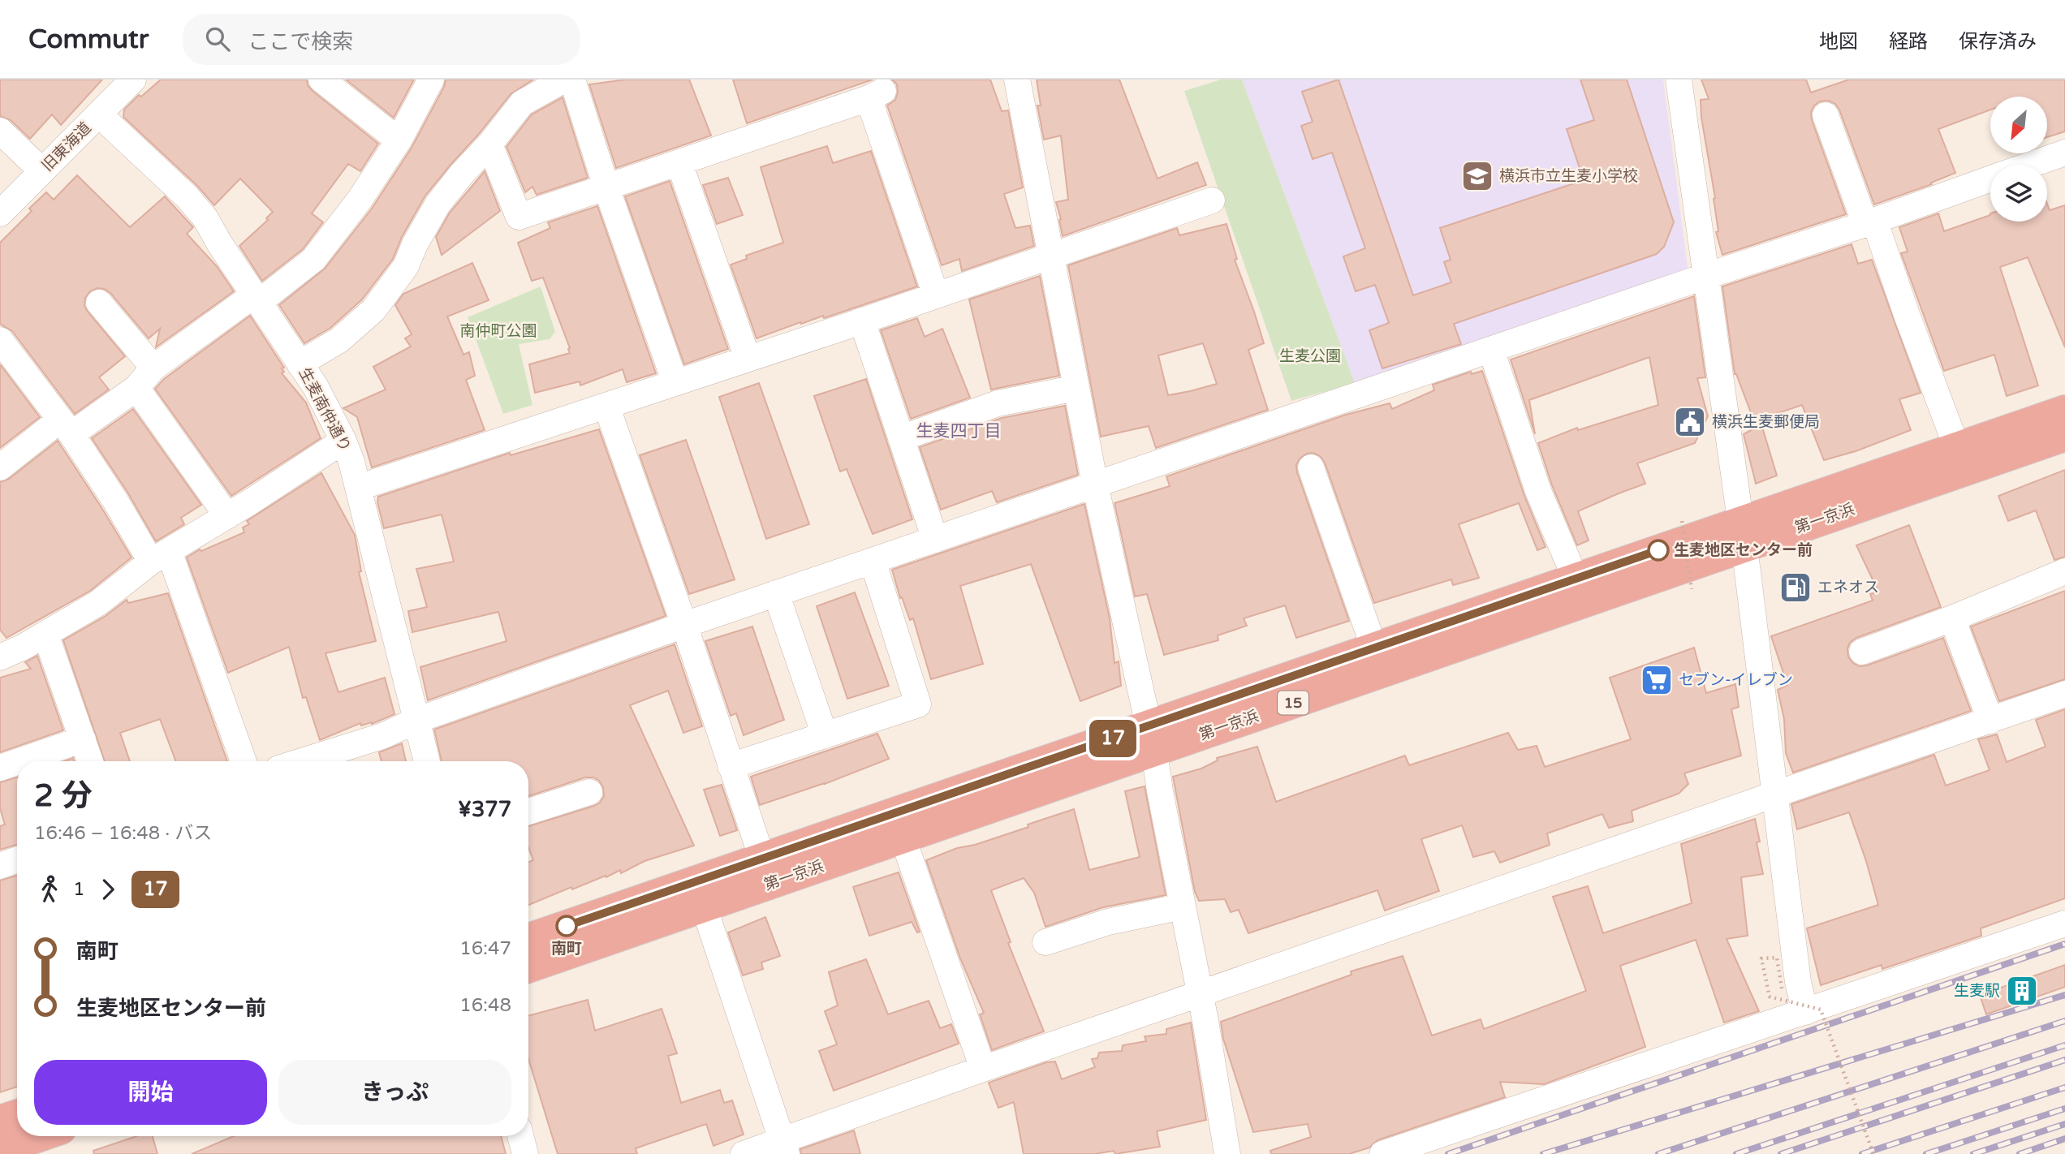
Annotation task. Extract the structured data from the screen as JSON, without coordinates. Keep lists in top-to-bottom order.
{
  "streets": {
    "highway": ["第一京浜", "15"],
    "street": ["旧東海道", "生麦南仲通り"]
  },
  "crossings": [
    ["旧東海道", "生麦南仲通り"]
  ],
  "districts": ["生麦四丁目"],
  "parks": ["南仲町公園", "生麦公園"],
  "places": {
    "school or university": ["横浜市立生麦小学校"],
    "public building": ["横浜生麦郵便局"],
    "other": ["生麦地区センター前", "南町"],
    "fuel station": ["エネオス"],
    "supermarket": ["セブン-イレブン"],
    "building": ["生麦駅"]
  },
  "lines": ["bus line 17"],
  "north": "bottom left",
  "page": {
    "header": "Commutr",
    "search": "ここで検索",
    "nav": ["地図", "経路", "保存済み"],
    "on_map": "17",
    "heading": ["2 分", "16:46 – 16:48 · バス", "¥377"],
    "legs": ["1", "17"],
    "list": [
      {
        "name": "南町",
        "value": "16:47"
      },
      {
        "name": "生麦地区センター前",
        "value": "16:48"
      }
    ],
    "buttons": ["開始", "きっぷ"]
  }
}
